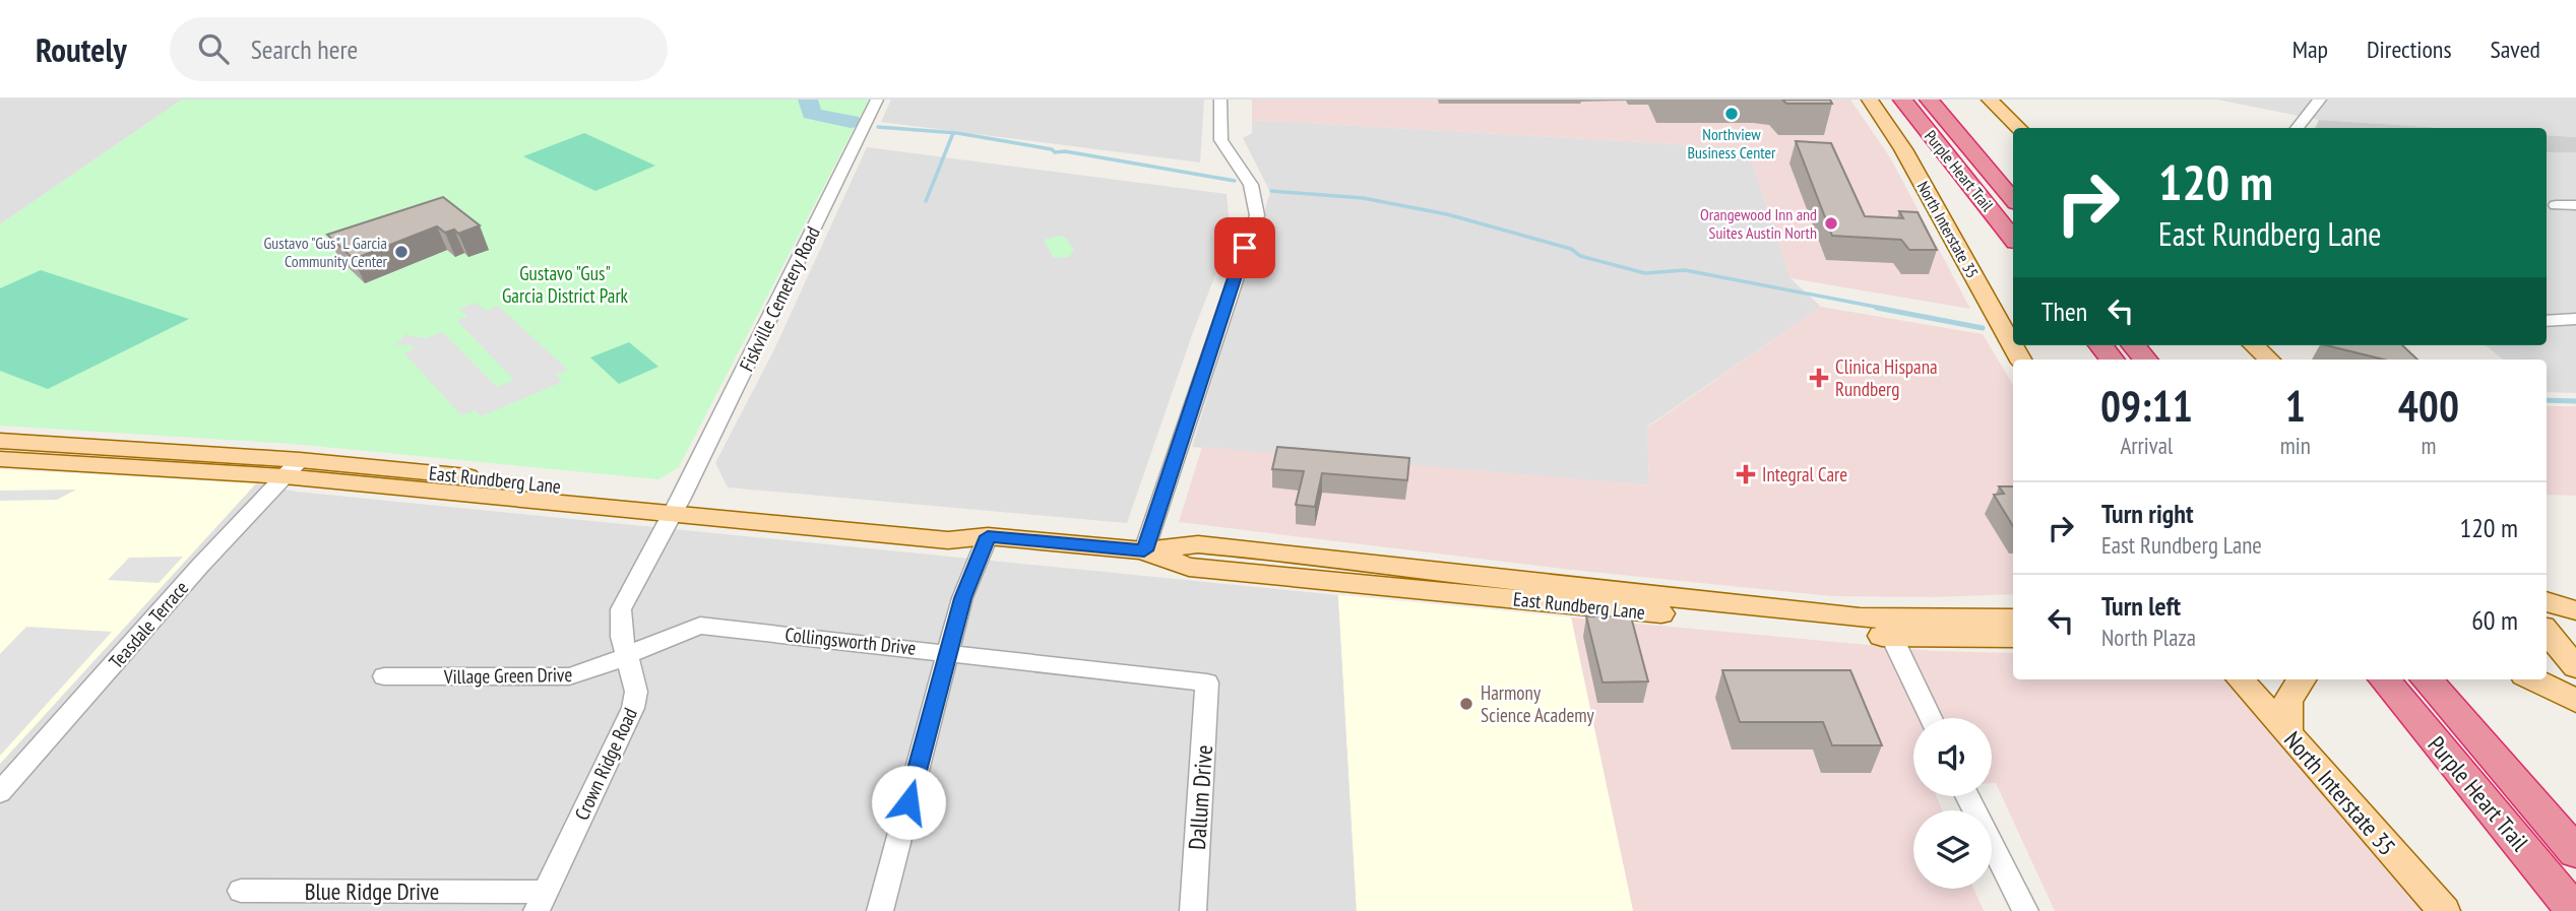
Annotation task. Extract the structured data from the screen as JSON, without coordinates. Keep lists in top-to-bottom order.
{
  "streets": {
    "highway": ["Purple Heart Trail"],
    "main road": ["North Interstate 35", "East Rundberg Lane"],
    "street": [
      "Fiskville Cemetery Road",
      "Teasdale Terrace",
      "Collingsworth Drive",
      "Village Green Drive",
      "Crown Ridge Road",
      "Dallum Drive",
      "Blue Ridge Drive"
    ]
  },
  "crossings": [
    ["Fiskville Cemetery Road", "East Rundberg Lane"],
    ["Fiskville Cemetery Road", "Crown Ridge Road"],
    ["East Rundberg Lane", "Teasdale Terrace"],
    ["East Rundberg Lane", "Crown Ridge Road"],
    ["Collingsworth Drive", "Village Green Drive"],
    ["Collingsworth Drive", "Crown Ridge Road"],
    ["Collingsworth Drive", "Dallum Drive"],
    ["Village Green Drive", "Crown Ridge Road"],
    ["Crown Ridge Road", "Blue Ridge Drive"]
  ],
  "parks": ["Gustavo \"Gus\" Garcia District Park"],
  "places": {
    "other": [
      "Northview Business Center",
      "Orangewood Inn and Suites Austin North",
      "Gustavo \"Gus\" L Garcia Community Center",
      "Harmony Science Academy"
    ],
    "health": ["Clinica Hispana Rundberg", "Integral Care"]
  },
  "page": {
    "header": "Routely",
    "search": "Search here",
    "nav": ["Map", "Directions", "Saved"],
    "turn": ["120 m", "East Rundberg Lane"],
    "then": "Then",
    "eta": [
      "09:11",
      "Arrival",
      "1",
      "min",
      "400",
      "m"
    ],
    "list": [
      {
        "name": "Turn right",
        "note": "East Rundberg Lane",
        "value": "120 m"
      },
      {
        "name": "Turn left",
        "note": "North Plaza",
        "value": "60 m"
      }
    ]
  }
}
